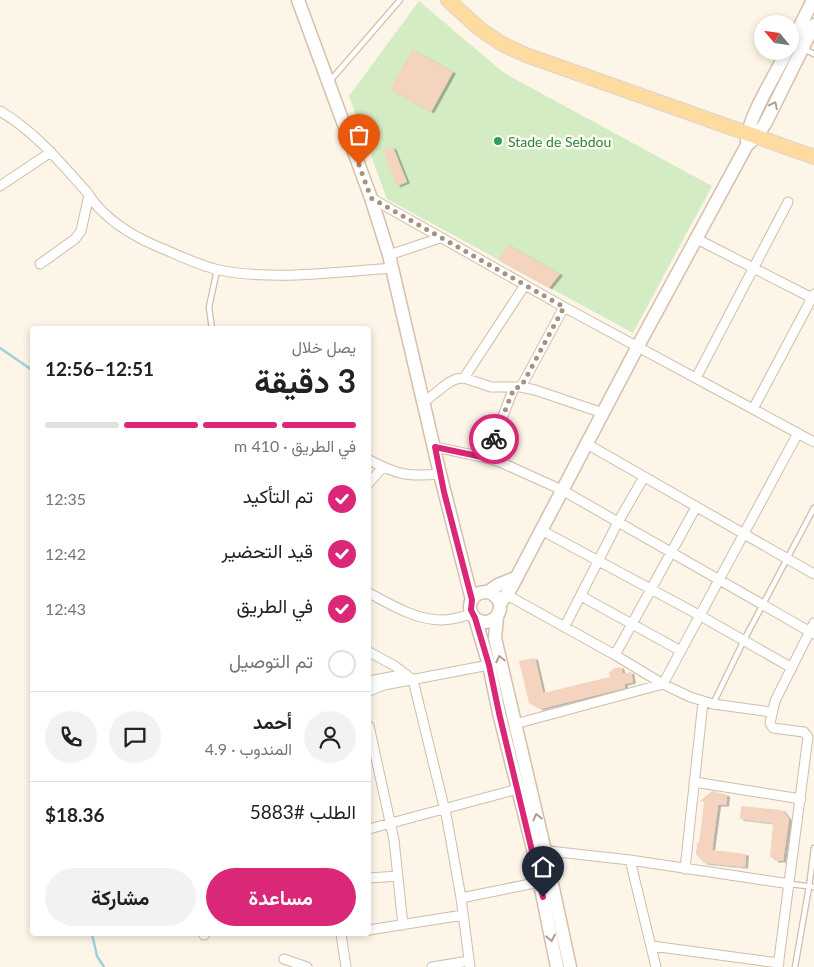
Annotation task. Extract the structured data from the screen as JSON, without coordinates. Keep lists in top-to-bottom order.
{
  "places": ["Stade de Sebdou"],
  "north": "top left",
  "page": {
    "heading": ["3 دقيقة", "يصل خلال", "12:51–12:56"],
    "panel": [
      "أحمد",
      "المندوب · 4.9",
      "الطلب #5883",
      "$18.36"
    ],
    "bar": "في الطريق · 410 m",
    "list": [
      ["تم التأكيد", "12:35"],
      ["قيد التحضير", "12:42"],
      ["في الطريق", "12:43"],
      "تم التوصيل"
    ],
    "buttons": ["مساعدة", "مشاركة"]
  }
}
